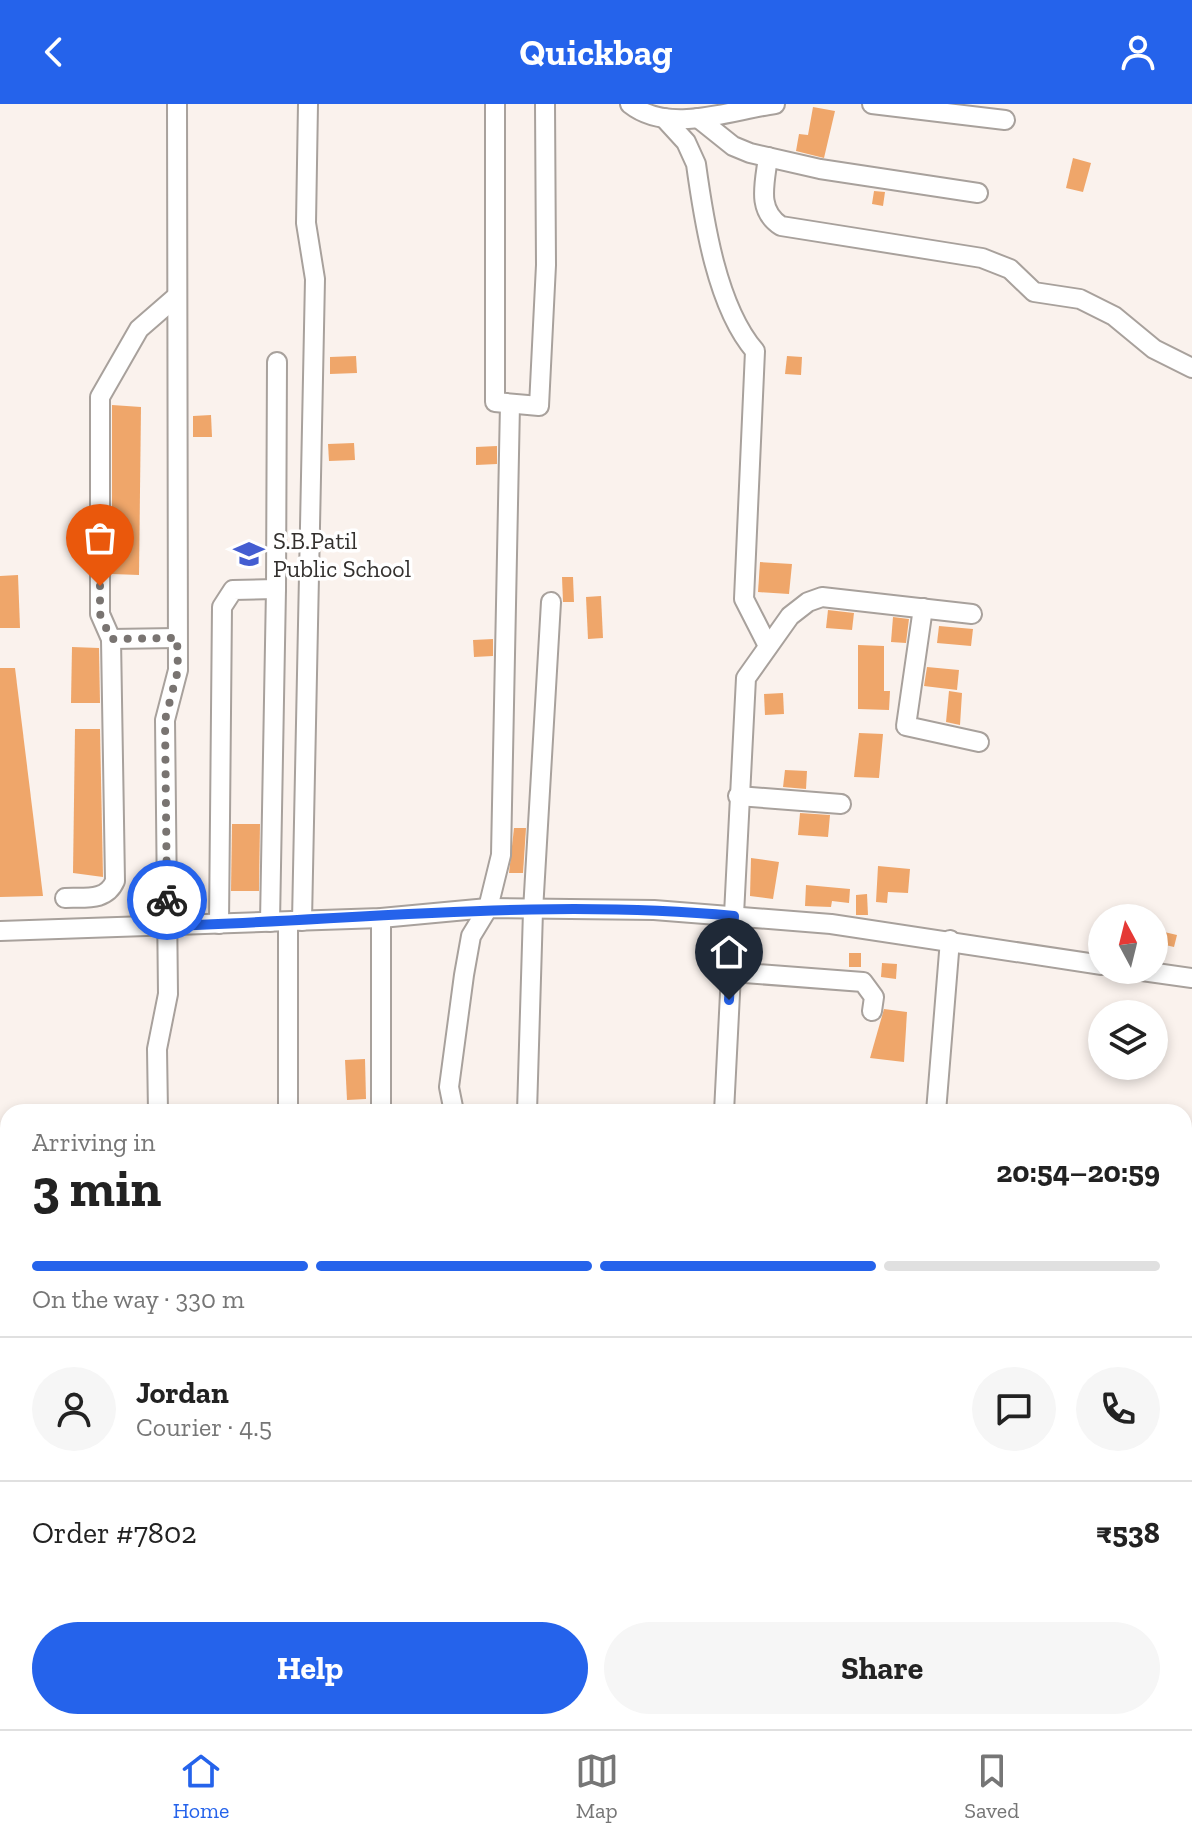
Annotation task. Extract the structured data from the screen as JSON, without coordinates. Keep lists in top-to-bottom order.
{
  "places": {
    "school or university": ["S.B.Patil Public School"]
  },
  "north": "top",
  "page": {
    "header": "Quickbag",
    "heading": ["3 min", "Arriving in", "20:54–20:59"],
    "panel": [
      "Jordan",
      "Courier · 4.5",
      "Order #7802",
      "₹538"
    ],
    "bar": "On the way · 330 m",
    "buttons": ["Help", "Share"],
    "tabs": ["Home", "Map", "Saved"]
  }
}
